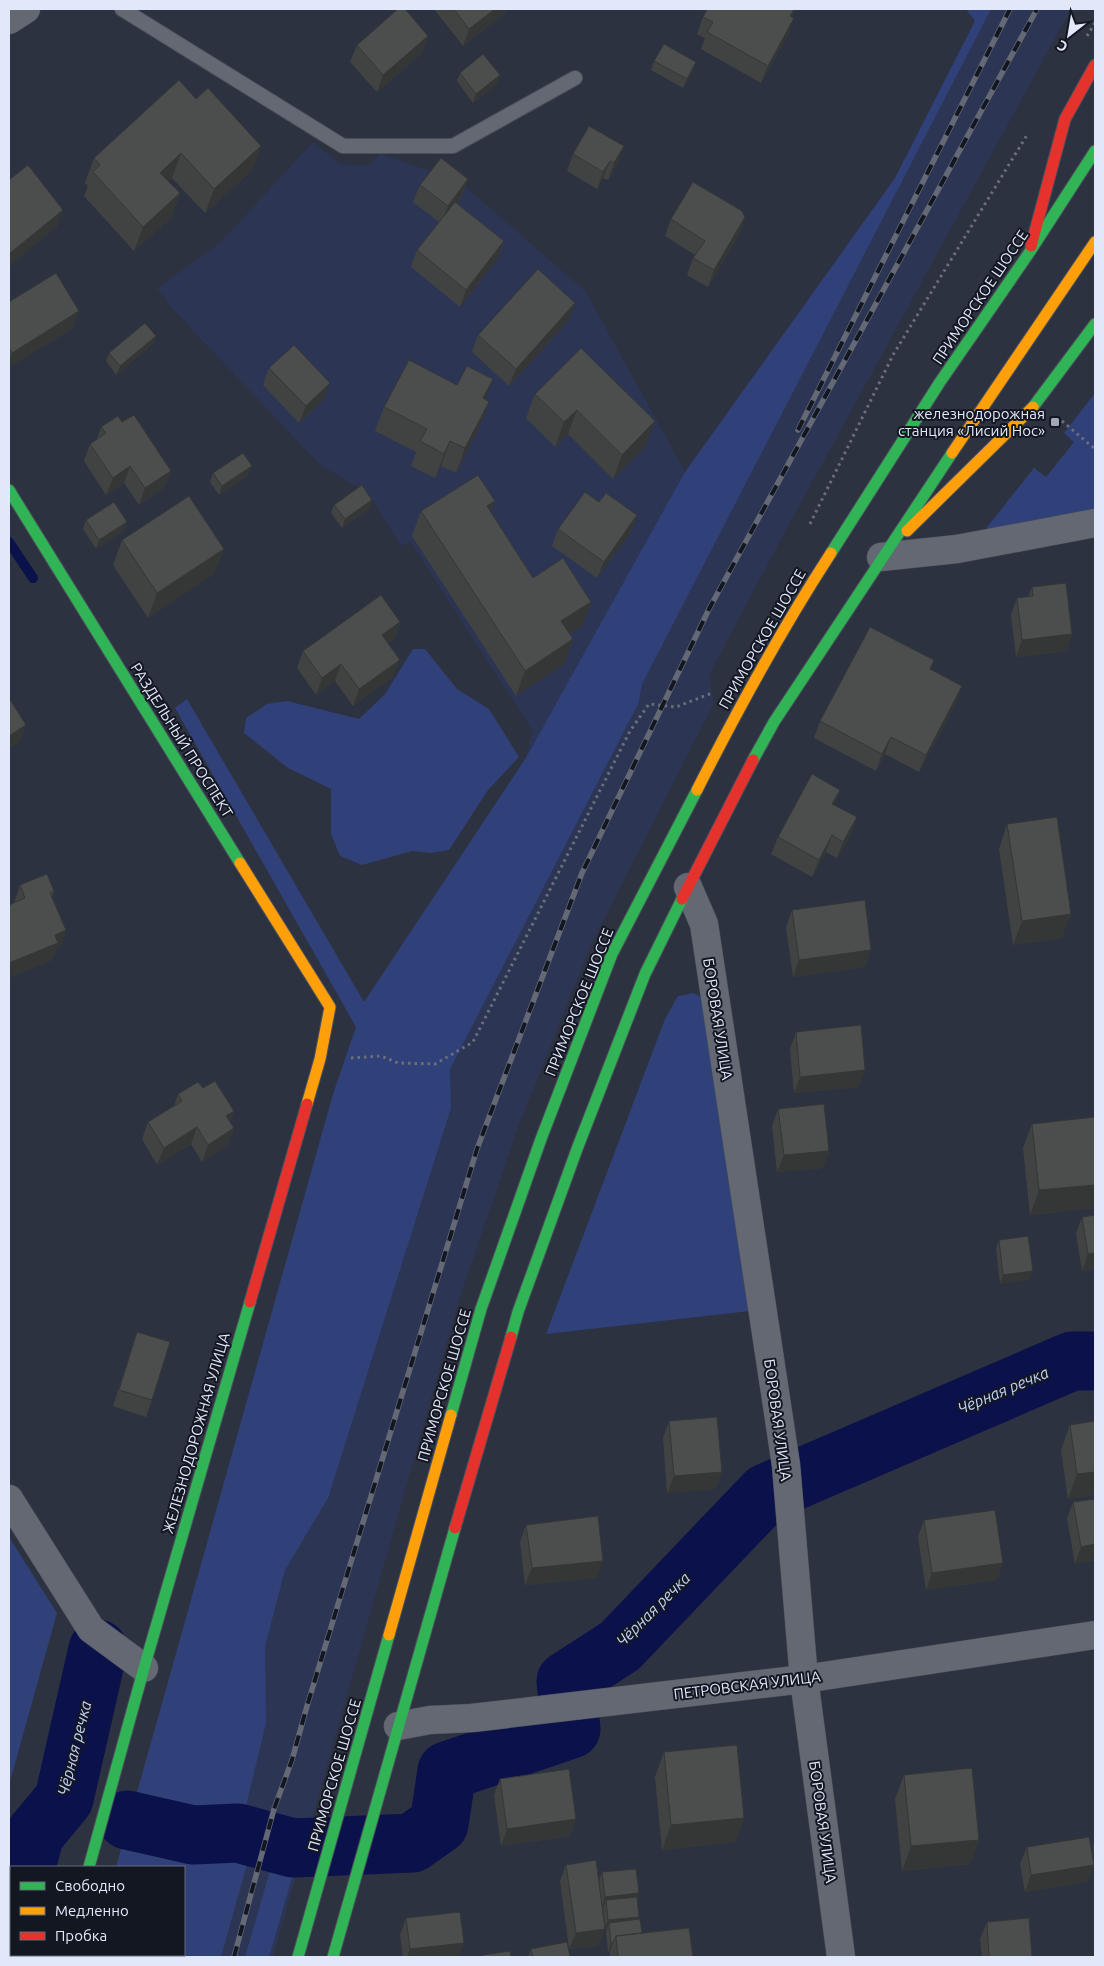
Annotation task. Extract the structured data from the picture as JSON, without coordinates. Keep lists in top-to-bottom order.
{
  "streets": {
    "main road": ["ПРИМОРСКОЕ ШОССЕ", "РАЗДЕЛЬНЫЙ ПРОСПЕКТ", "ЖЕЛЕЗНОДОРОЖНАЯ УЛИЦА"],
    "street": ["БОРОВАЯ УЛИЦА", "ПЕТРОВСКАЯ УЛИЦА"]
  },
  "crossings": [
    ["РАЗДЕЛЬНЫЙ ПРОСПЕКТ", "ЖЕЛЕЗНОДОРОЖНАЯ УЛИЦА"],
    ["БОРОВАЯ УЛИЦА", "ПЕТРОВСКАЯ УЛИЦА"]
  ],
  "water": ["Чёрная речка"],
  "places": {
    "transit": ["железнодорожная станция «Лисий Нос»"]
  },
  "legend": ["Свободно", "Медленно", "Пробка"],
  "north": "bottom left"
}
